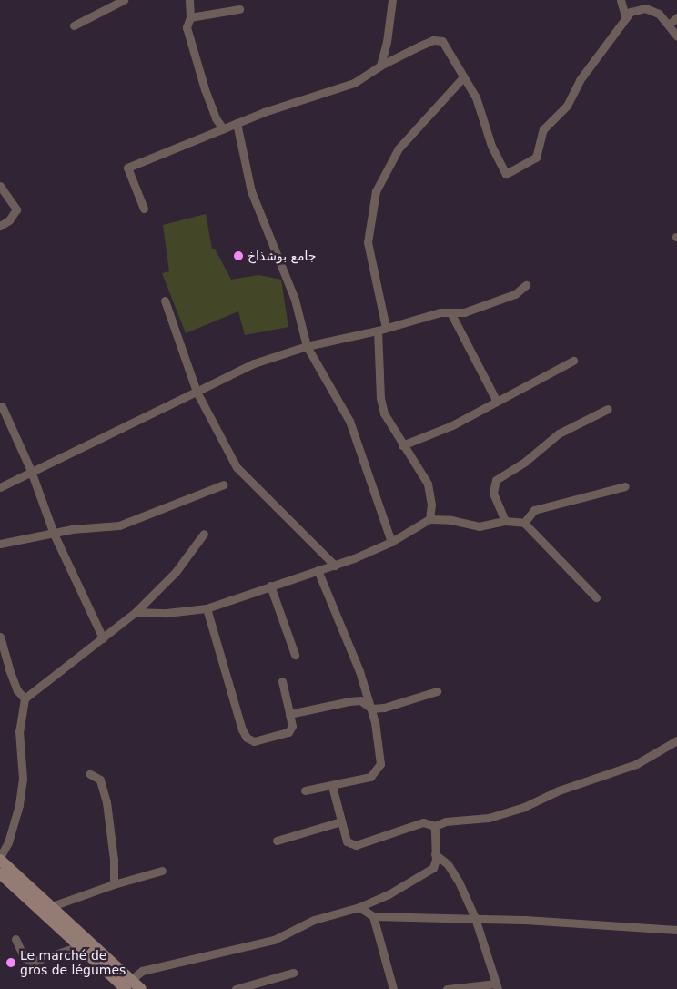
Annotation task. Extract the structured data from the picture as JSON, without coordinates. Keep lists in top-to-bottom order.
{
  "places": ["جامع بوشذاخ", "Le marché de gros de légumes"]
}
